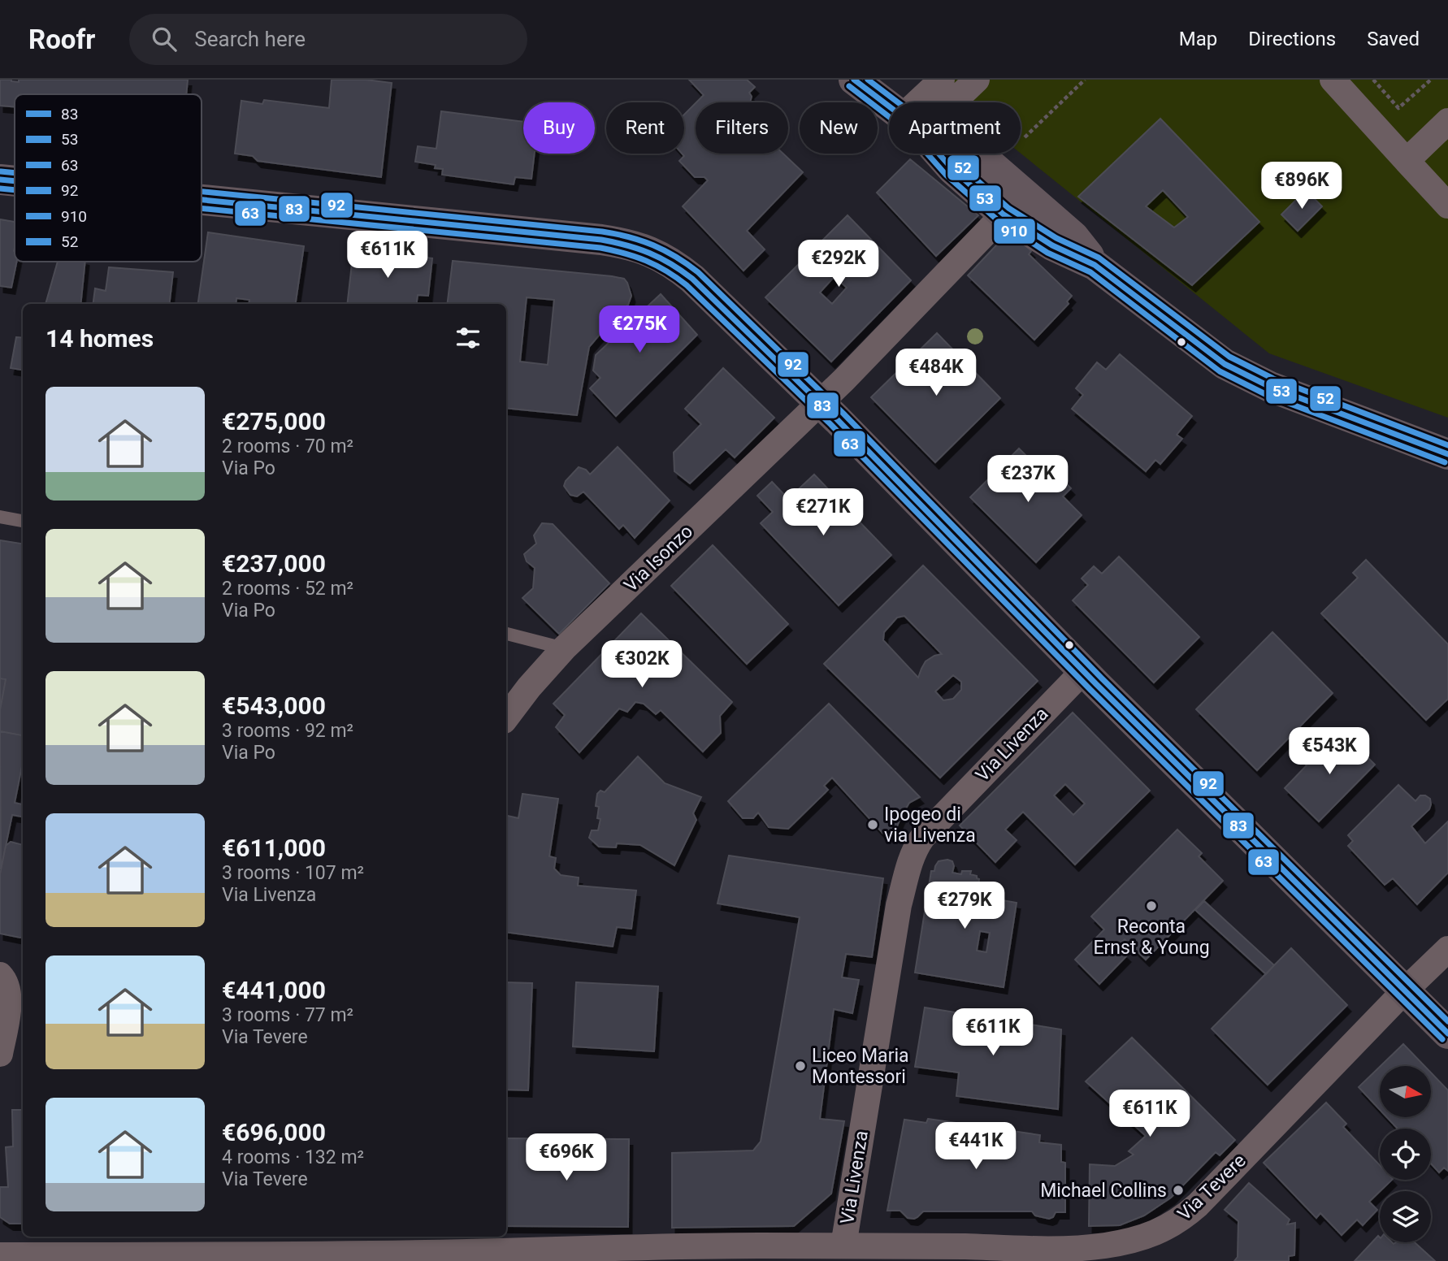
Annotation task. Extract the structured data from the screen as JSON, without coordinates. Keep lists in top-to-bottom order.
{
  "streets": {
    "street": ["Via Isonzo", "Via Livenza", "Via Tevere"]
  },
  "crossings": [
    ["Via Livenza", "Via Tevere"]
  ],
  "places": [
    "Ipogeo di via Livenza",
    "Reconta Ernst & Young",
    "Liceo Maria Montessori",
    "Michael Collins"
  ],
  "lines": [
    "transit line 53",
    "transit line 52",
    "transit line 910",
    "transit line 92",
    "transit line 83",
    "transit line 63"
  ],
  "legend": [
    "83",
    "53",
    "63",
    "92",
    "910",
    "52"
  ],
  "north": "right",
  "page": {
    "header": "Roofr",
    "search": "Search here",
    "nav": ["Map", "Directions", "Saved"],
    "chip": [
      "Buy",
      "Rent",
      "Filters",
      "New",
      "Apartment"
    ],
    "price": [
      "€896K",
      "€611K",
      "€292K",
      "€275K",
      "€484K",
      "€237K",
      "€271K",
      "€302K",
      "€543K",
      "€279K",
      "€611K",
      "€611K",
      "€441K",
      "€696K"
    ],
    "heading": "14 homes",
    "list": [
      {
        "name": "€275,000",
        "note": "2 rooms · 70 m² · Via Po"
      },
      {
        "name": "€237,000",
        "note": "2 rooms · 52 m² · Via Po"
      },
      {
        "name": "€543,000",
        "note": "3 rooms · 92 m² · Via Po"
      },
      {
        "name": "€611,000",
        "note": "3 rooms · 107 m² · Via Livenza"
      },
      {
        "name": "€441,000",
        "note": "3 rooms · 77 m² · Via Tevere"
      },
      {
        "name": "€696,000",
        "note": "4 rooms · 132 m² · Via Tevere"
      }
    ]
  }
}
